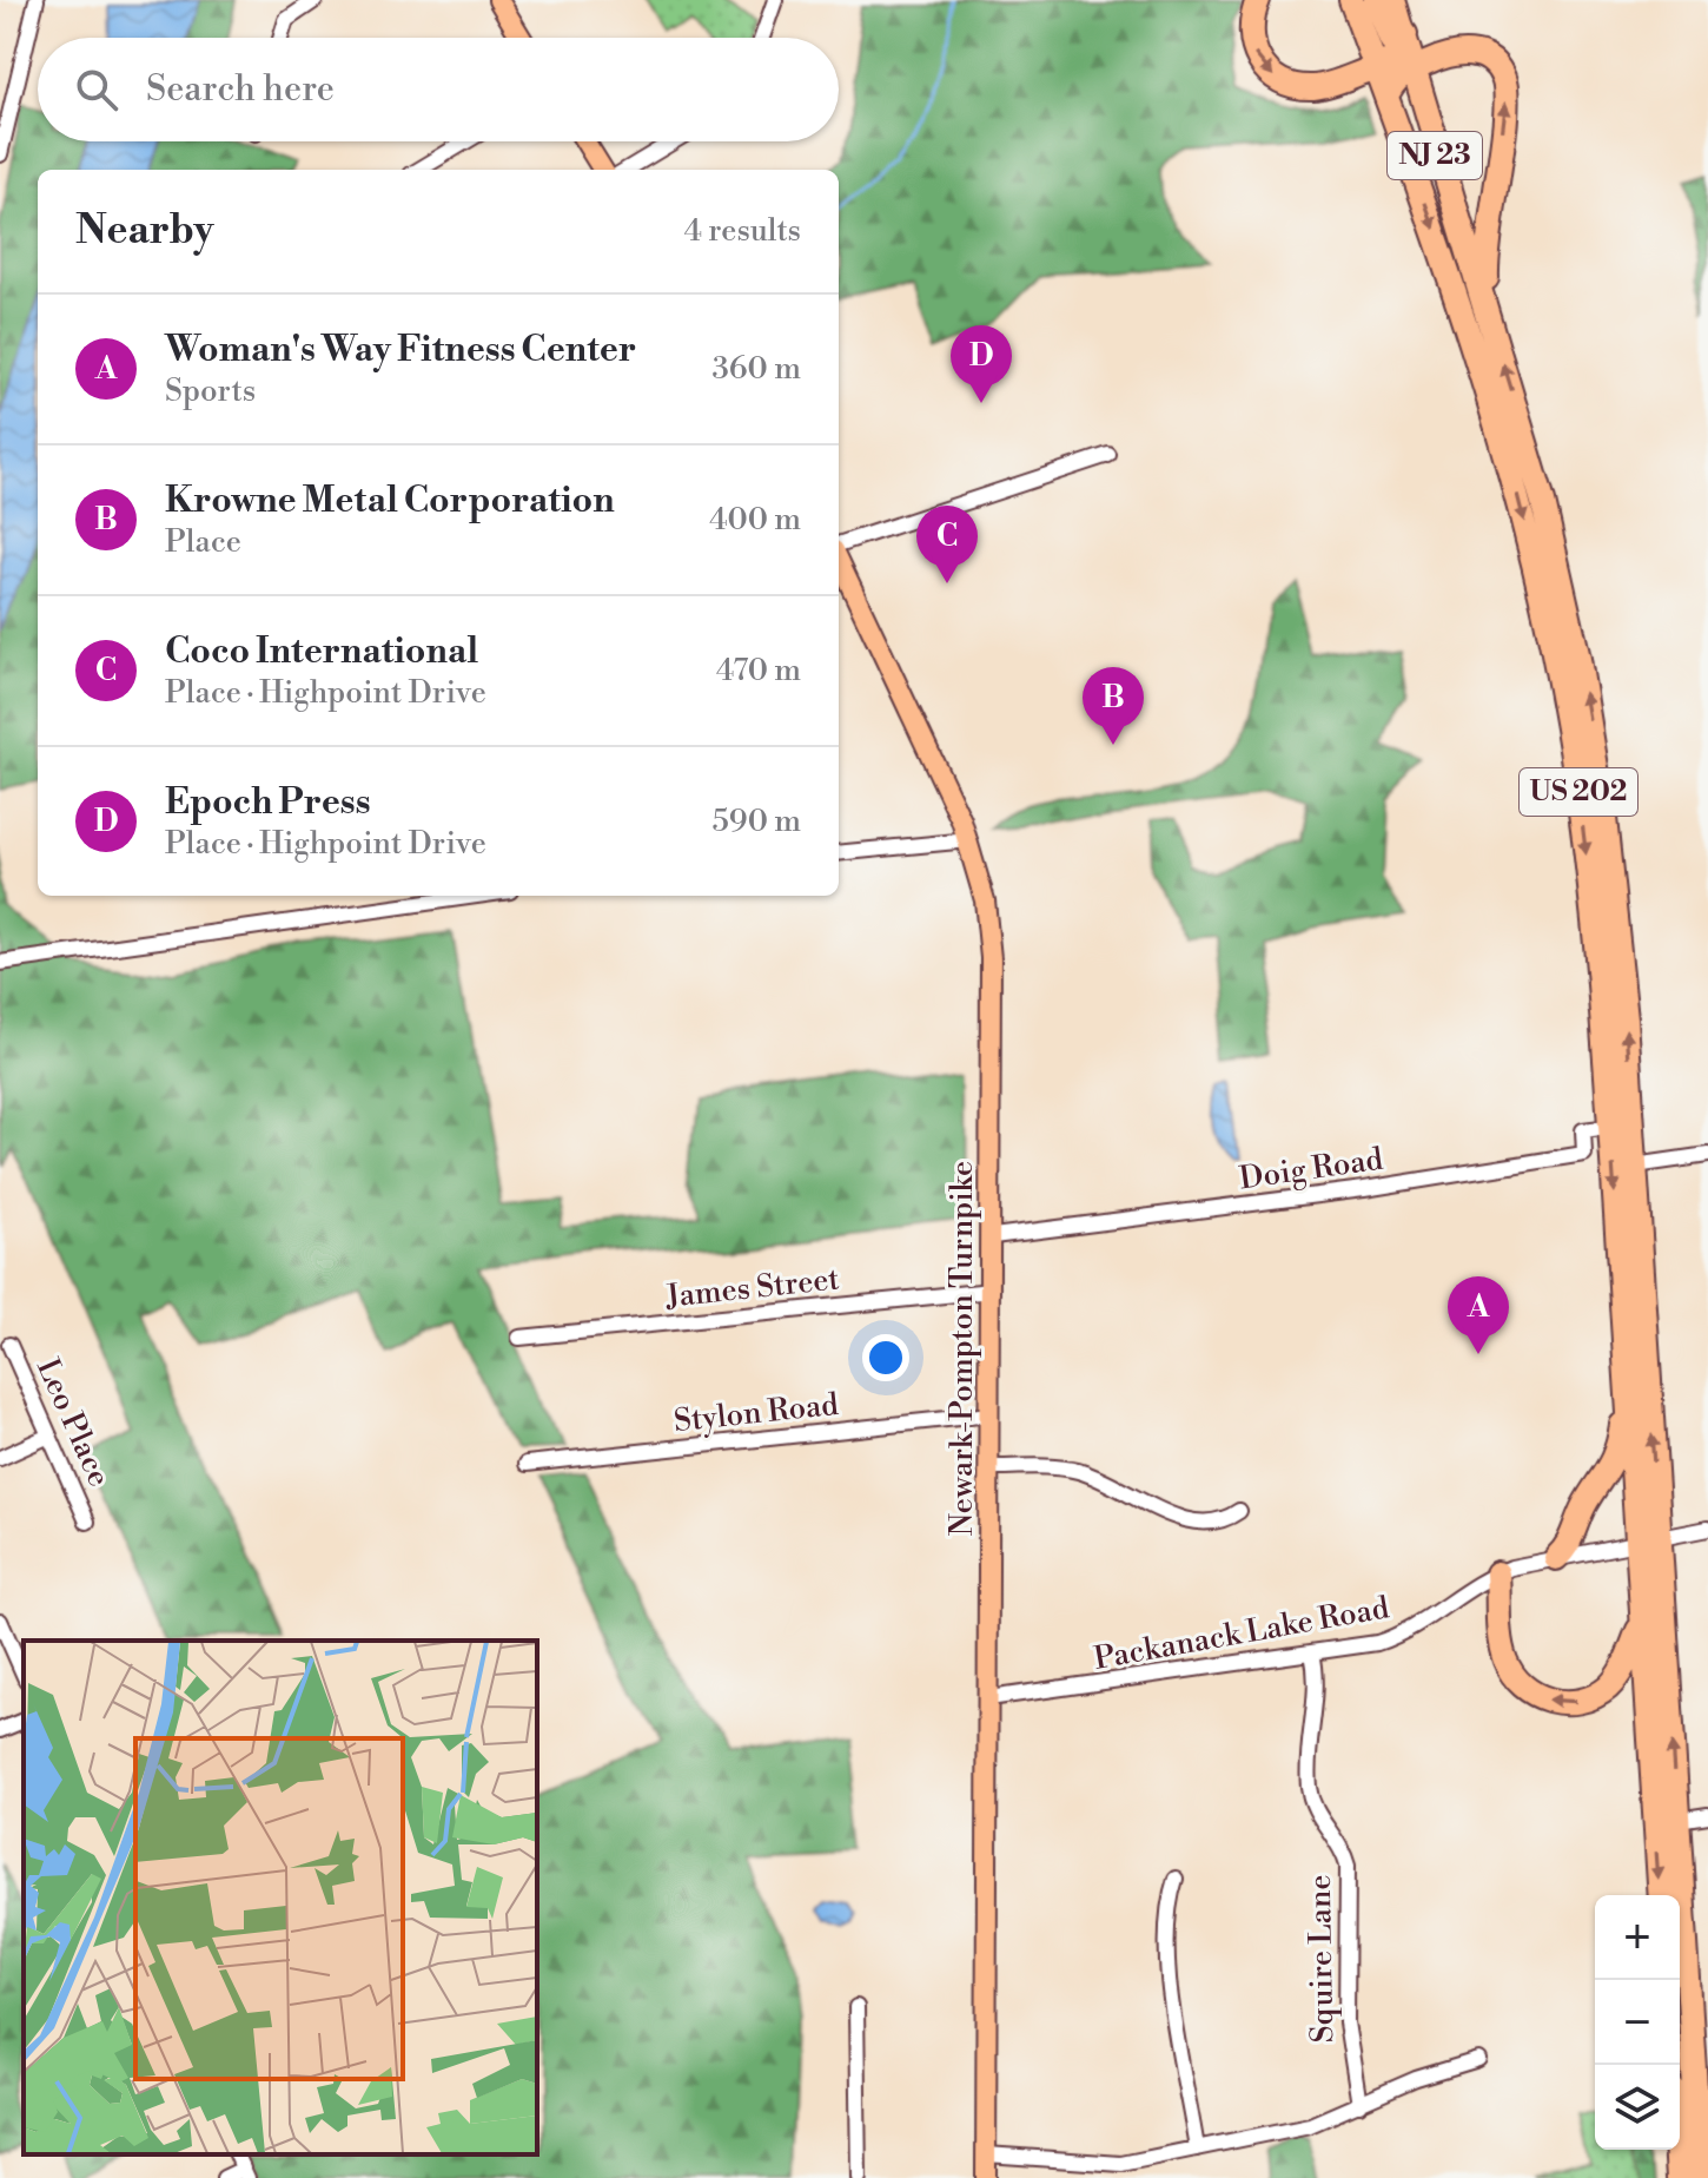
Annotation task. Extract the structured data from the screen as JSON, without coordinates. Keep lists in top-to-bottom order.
{
  "streets": {
    "highway": ["NJ 23", "US 202"],
    "main road": ["Newark-Pompton Turnpike"],
    "street": [
      "Doig Road",
      "James Street",
      "Stylon Road",
      "Leo Place",
      "Packanack Lake Road",
      "Squire Lane"
    ]
  },
  "crossings": [
    ["NJ 23", "US 202"],
    ["US 202", "Doig Road"],
    ["US 202", "Packanack Lake Road"],
    ["Doig Road", "Newark-Pompton Turnpike"],
    ["James Street", "Newark-Pompton Turnpike"],
    ["Newark-Pompton Turnpike", "Stylon Road"],
    ["Newark-Pompton Turnpike", "Packanack Lake Road"],
    ["Packanack Lake Road", "Squire Lane"]
  ],
  "page": {
    "search": "Search here",
    "heading": ["Nearby", "4 results"],
    "list": [
      {
        "mark": "A",
        "name": "Woman's Way Fitness Center",
        "note": "Sports",
        "value": "360 m"
      },
      {
        "mark": "B",
        "name": "Krowne Metal Corporation",
        "note": "Place",
        "value": "400 m"
      },
      {
        "mark": "C",
        "name": "Coco International",
        "note": "Place · Highpoint Drive",
        "value": "470 m"
      },
      {
        "mark": "D",
        "name": "Epoch Press",
        "note": "Place · Highpoint Drive",
        "value": "590 m"
      }
    ],
    "pins": [
      "D",
      "C",
      "B",
      "A"
    ],
    "map_buttons": ["+", "−"]
  }
}
